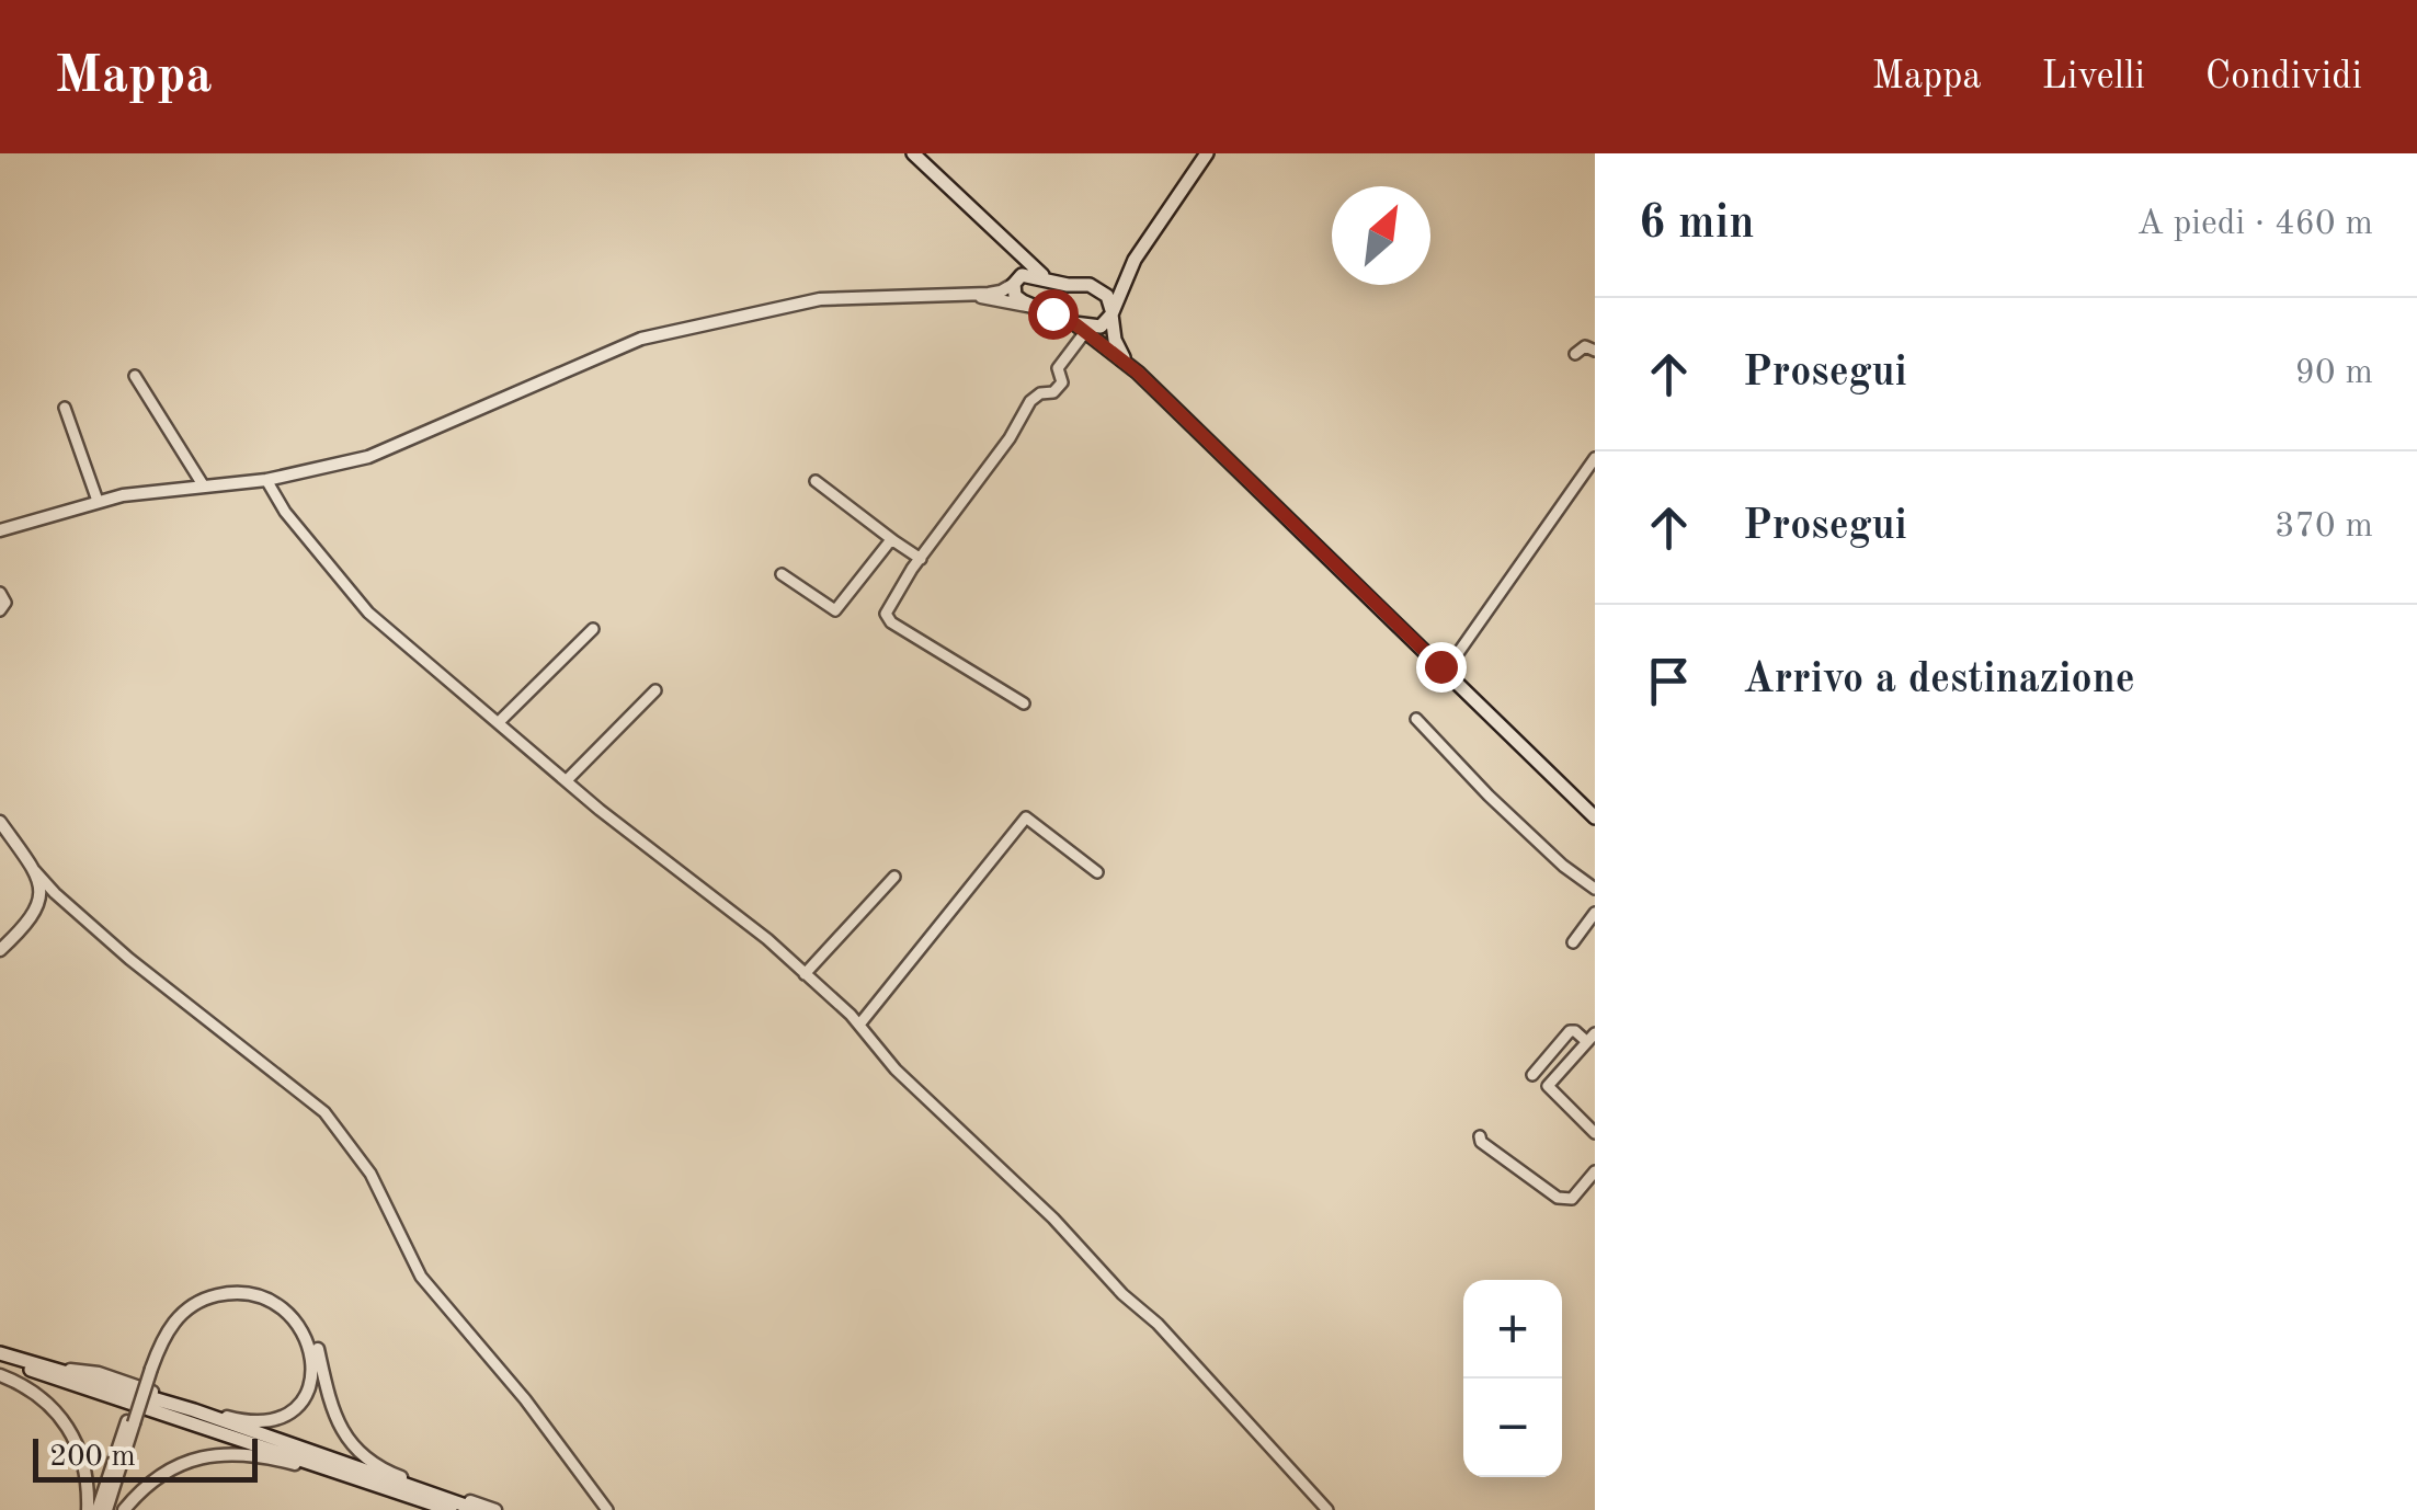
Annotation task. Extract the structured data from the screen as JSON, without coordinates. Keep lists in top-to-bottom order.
{
  "scale_bar": "200 m",
  "north": "top right",
  "page": {
    "header": "Mappa",
    "nav": ["Mappa", "Livelli", "Condividi"],
    "heading": ["6 min", "A piedi · 460 m"],
    "list": [
      ["Prosegui", "90 m"],
      ["Prosegui", "370 m"],
      "Arrivo a destinazione"
    ],
    "map_buttons": ["+", "−"],
    "scale": "200 m"
  }
}
